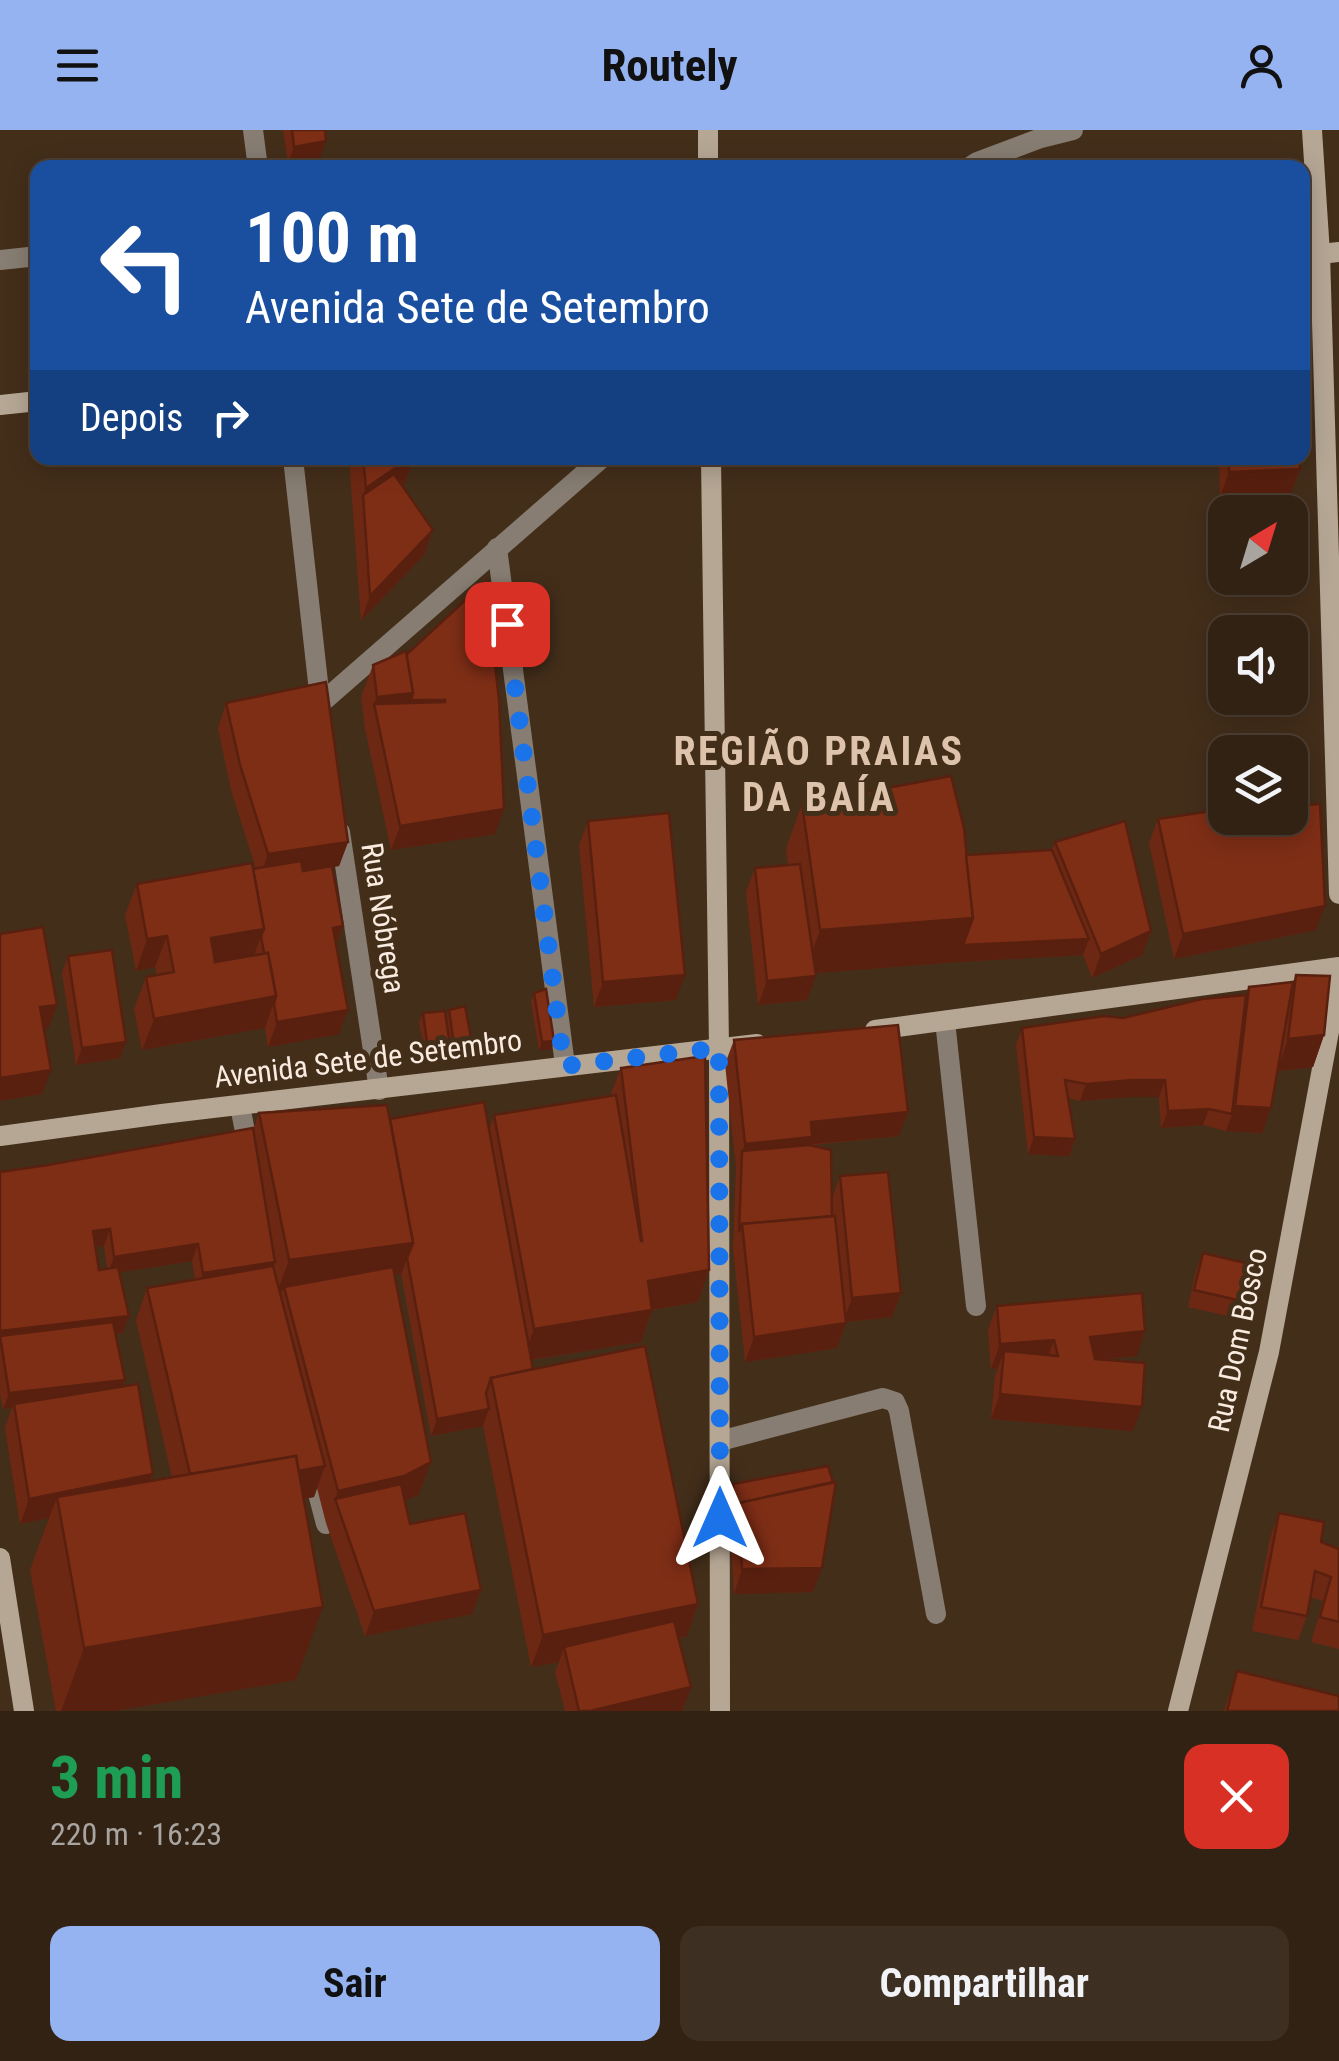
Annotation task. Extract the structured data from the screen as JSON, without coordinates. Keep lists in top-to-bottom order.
{
  "streets": {
    "street": ["Rua Nóbrega", "Avenida Sete de Setembro", "Rua Dom Bosco"]
  },
  "crossings": [
    ["Rua Nóbrega", "Avenida Sete de Setembro"]
  ],
  "districts": ["REGIÃO PRAIAS DA BAÍA"],
  "north": "top right",
  "page": {
    "header": "Routely",
    "turn": ["100 m", "Avenida Sete de Setembro"],
    "then": "Depois",
    "heading": ["3 min", "220 m · 16:23"],
    "buttons": ["Sair", "Compartilhar"]
  }
}
